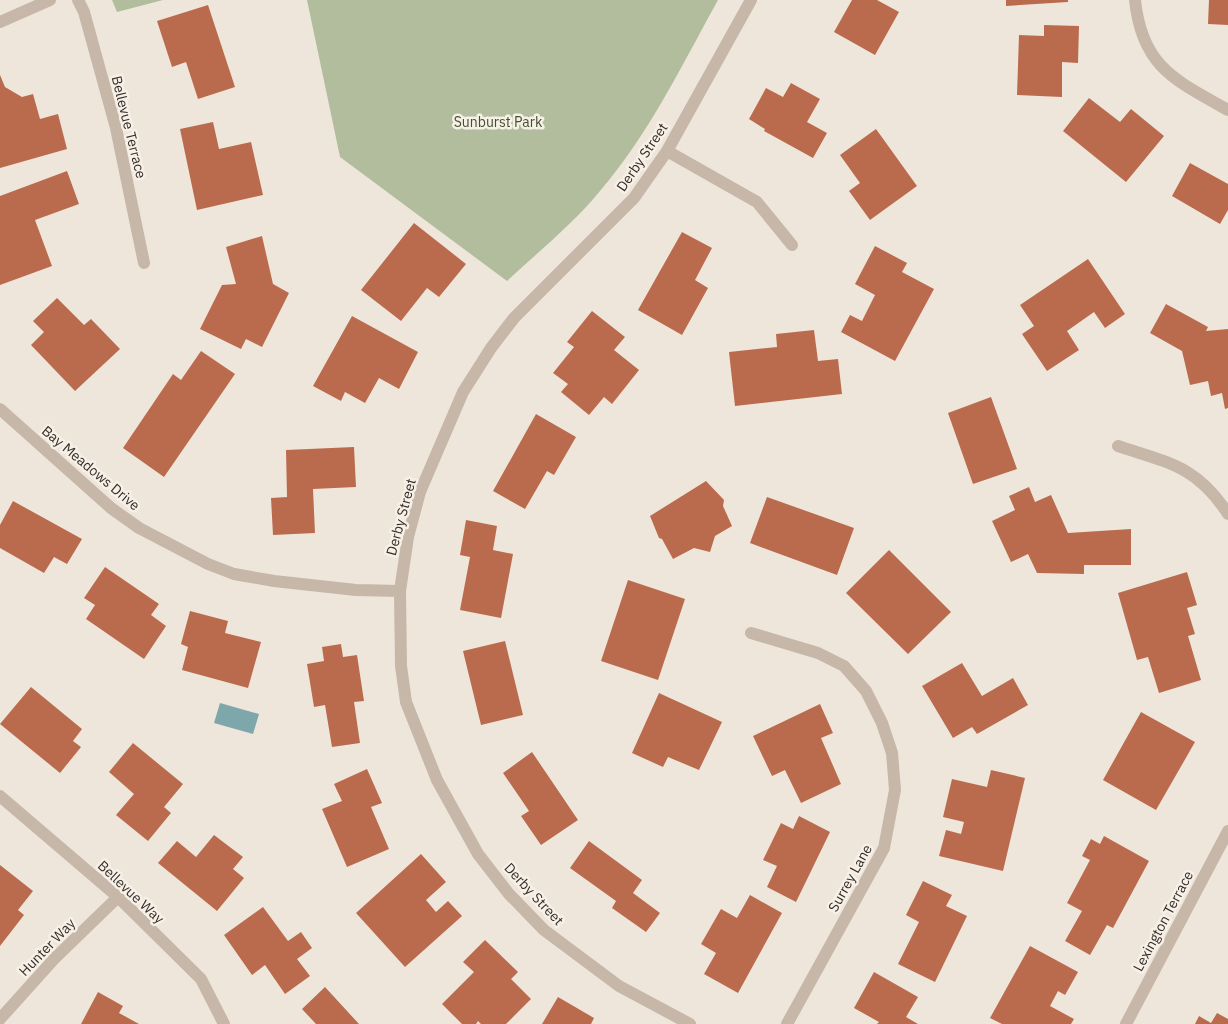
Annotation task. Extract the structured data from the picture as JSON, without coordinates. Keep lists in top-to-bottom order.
{
  "streets": {
    "street": [
      "Bellevue Terrace",
      "Derby Street",
      "Bay Meadows Drive",
      "Surrey Lane",
      "Bellevue Way",
      "Lexington Terrace",
      "Hunter Way"
    ]
  },
  "crossings": [
    ["Derby Street", "Bay Meadows Drive"],
    ["Bellevue Way", "Hunter Way"]
  ],
  "parks": ["Sunburst Park"]
}
